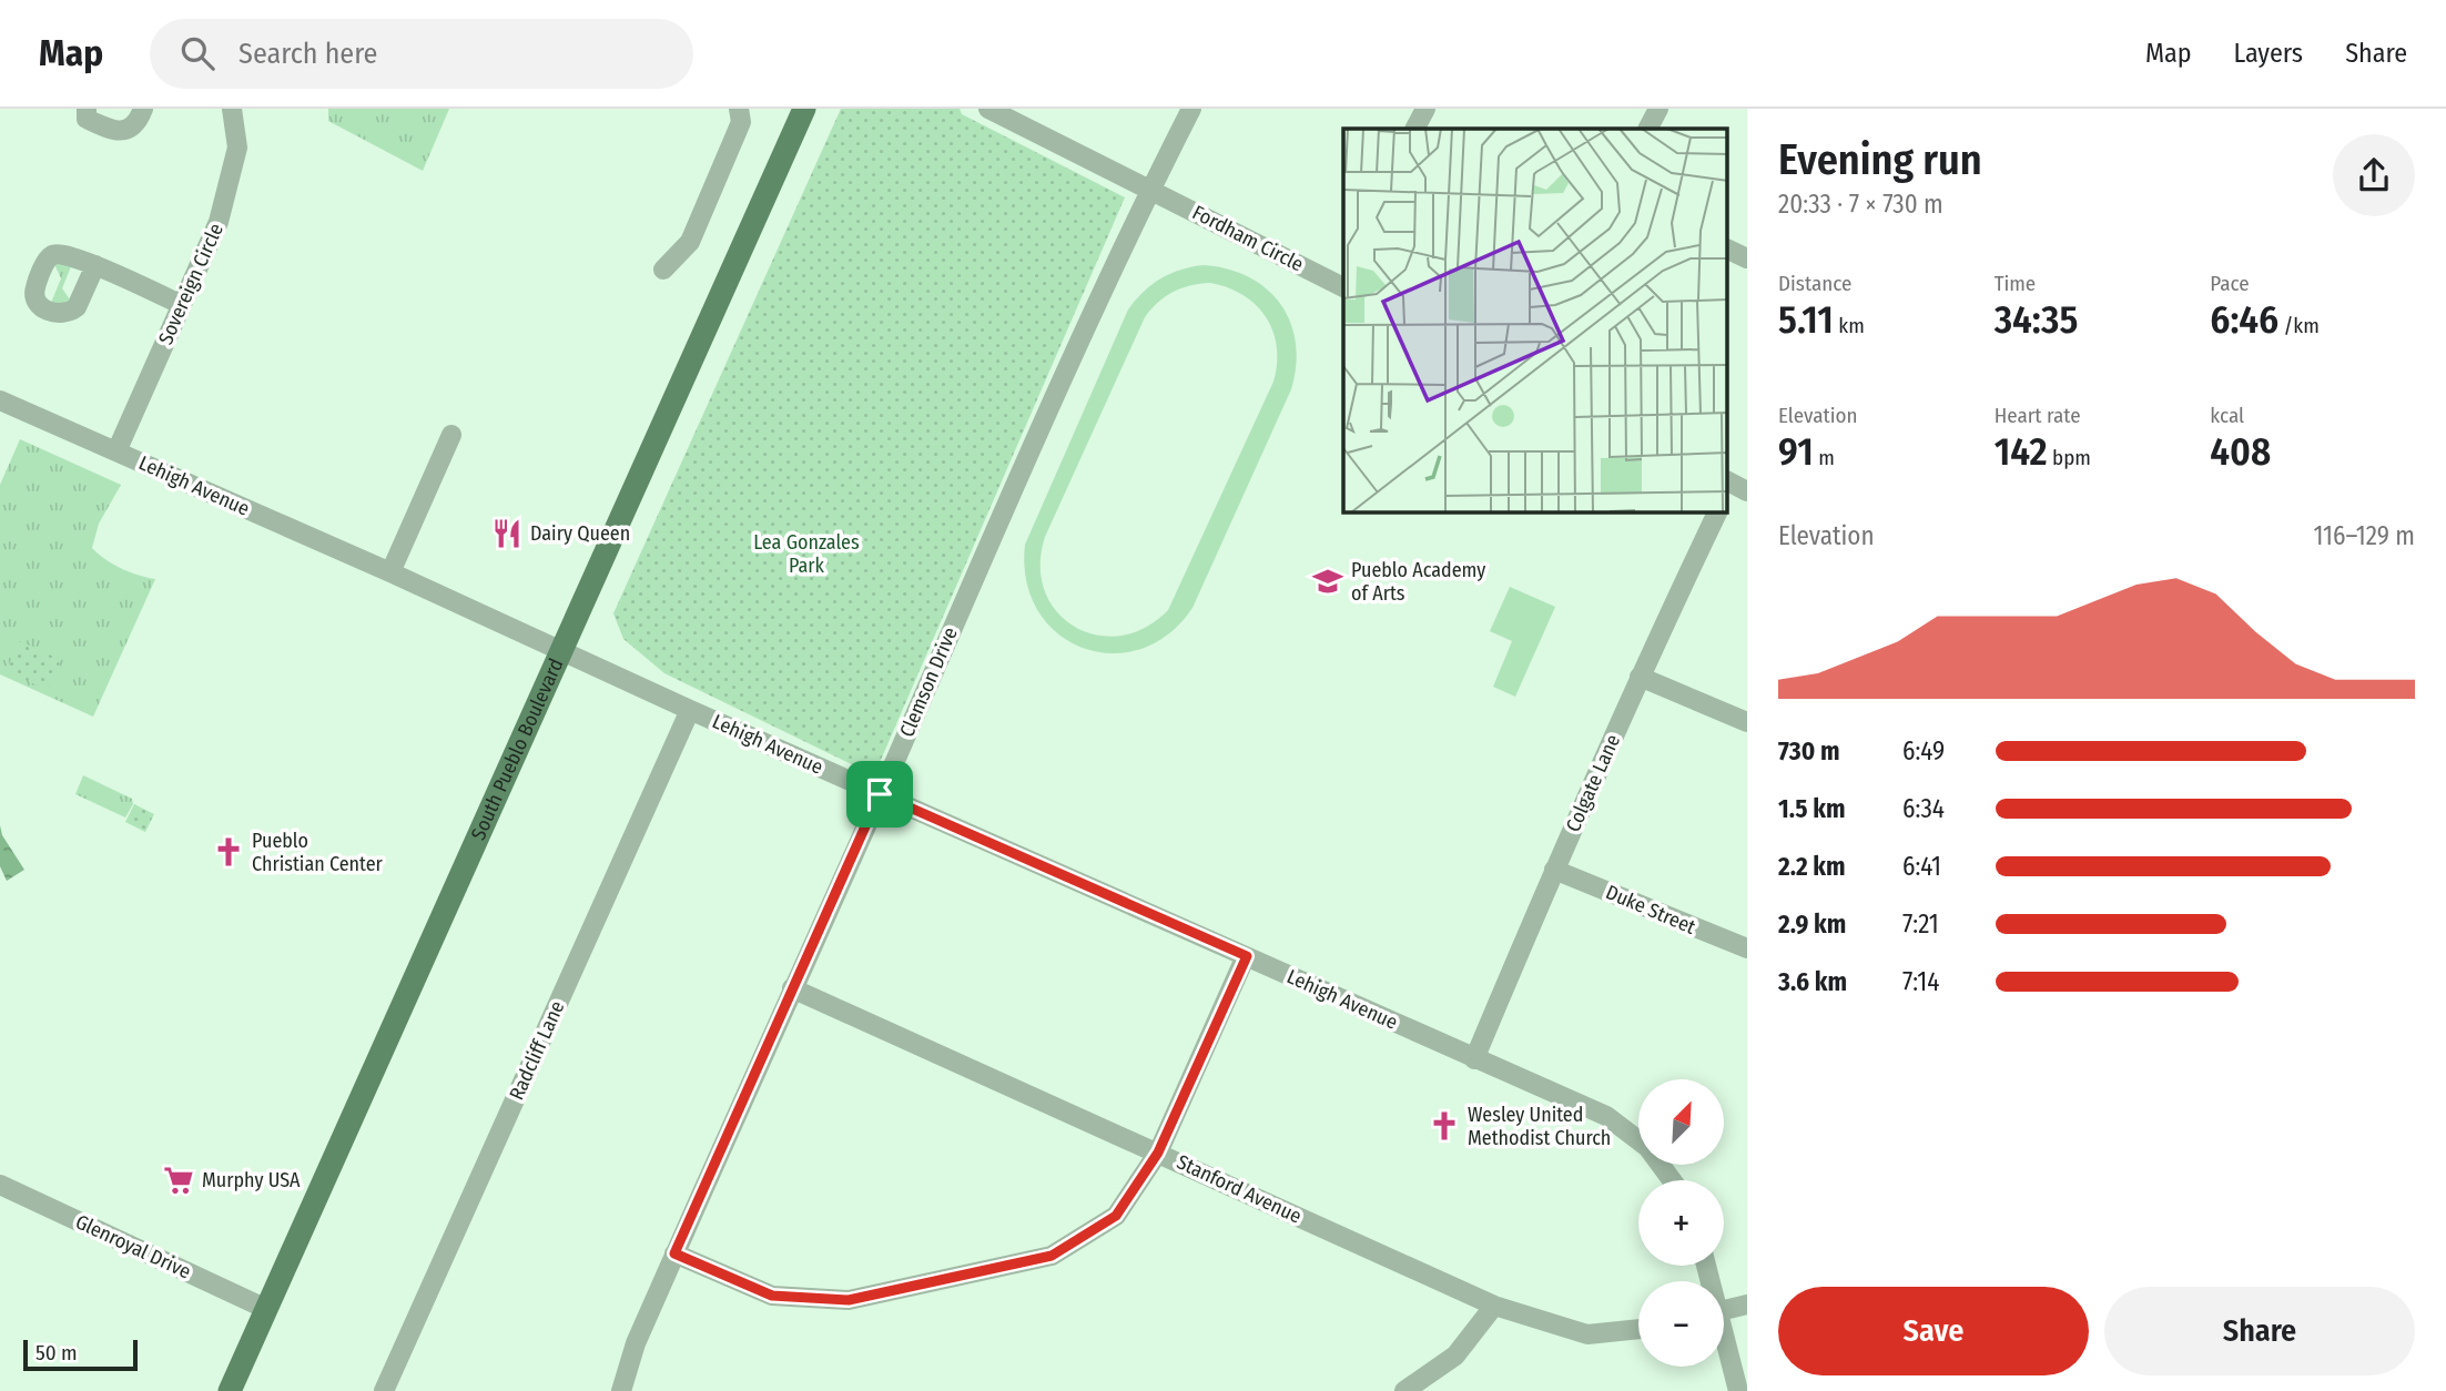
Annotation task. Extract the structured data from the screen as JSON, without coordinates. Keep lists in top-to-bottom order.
{
  "streets": {
    "main road": ["South Pueblo Boulevard"],
    "street": [
      "Fordham Circle",
      "Sovereign Circle",
      "Lehigh Avenue",
      "Clemson Drive",
      "Colgate Lane",
      "Duke Street",
      "Radcliff Lane",
      "Stanford Avenue",
      "Glenroyal Drive"
    ]
  },
  "crossings": [
    ["Fordham Circle", "Clemson Drive"],
    ["Sovereign Circle", "Lehigh Avenue"],
    ["Lehigh Avenue", "Clemson Drive"],
    ["Lehigh Avenue", "South Pueblo Boulevard"],
    ["Lehigh Avenue", "Colgate Lane"],
    ["Lehigh Avenue", "Radcliff Lane"],
    ["Clemson Drive", "Stanford Avenue"],
    ["South Pueblo Boulevard", "Glenroyal Drive"],
    ["Colgate Lane", "Duke Street"]
  ],
  "parks": ["Lea Gonzales Park"],
  "places": {
    "restaurant": ["Dairy Queen"],
    "school or university": ["Pueblo Academy of Arts"],
    "church": ["Pueblo Christian Center", "Wesley United Methodist Church"],
    "supermarket": ["Murphy USA"]
  },
  "scale_bar": "50 m",
  "north": "top right",
  "page": {
    "header": "Map",
    "search": "Search here",
    "nav": ["Map", "Layers", "Share"],
    "heading": ["Evening run", "20:33 · 7 × 730 m"],
    "stats": [
      ["Distance", "5.11 km"],
      ["Time", "34:35"],
      ["Pace", "6:46 /km"],
      ["Elevation", "91 m"],
      ["Heart rate", "142 bpm"],
      ["kcal", "408"]
    ],
    "chart": ["Elevation", "116–129 m"],
    "list": [
      {
        "name": "730 m",
        "note": "6:49"
      },
      {
        "name": "1.5 km",
        "note": "6:34"
      },
      {
        "name": "2.2 km",
        "note": "6:41"
      },
      {
        "name": "2.9 km",
        "note": "7:21"
      },
      {
        "name": "3.6 km",
        "note": "7:14"
      }
    ],
    "map_buttons": ["+", "−"],
    "buttons": ["Save", "Share"],
    "scale": "50 m"
  }
}
